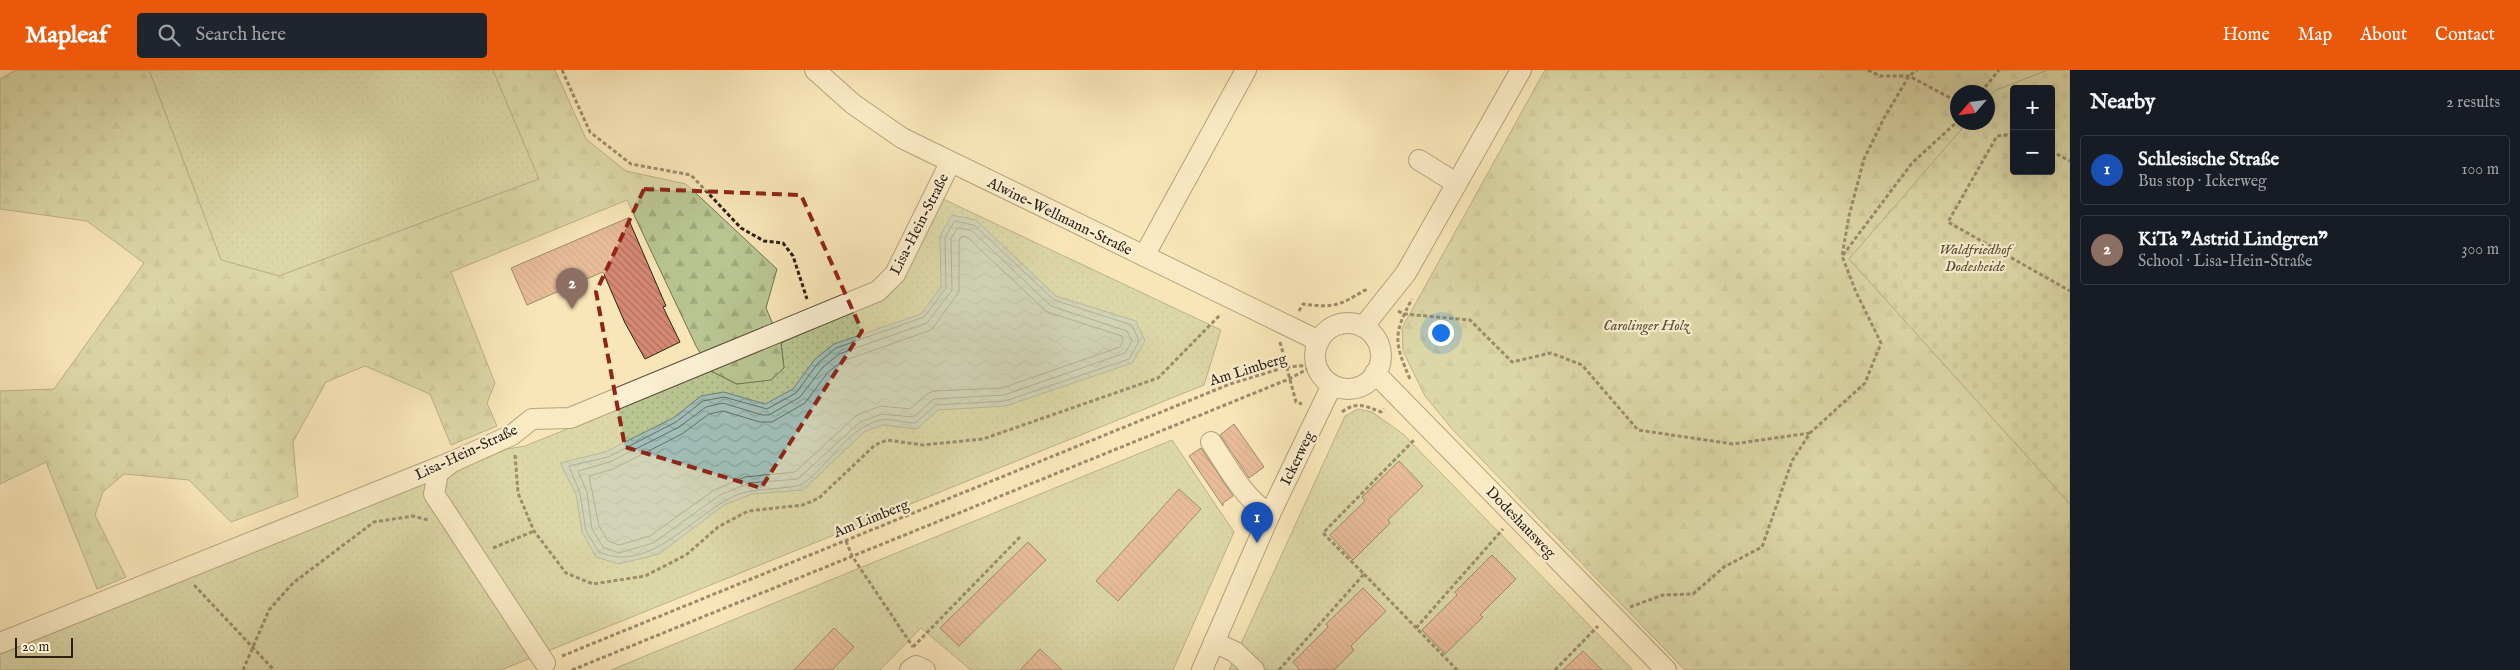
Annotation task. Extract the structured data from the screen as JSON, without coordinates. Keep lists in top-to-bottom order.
{
  "streets": {
    "street": [
      "Alwine-Wellmann-Straße",
      "Lisa-Hein-Straße",
      "Ickerweg",
      "Dodeshausweg"
    ],
    "path": ["Am Limberg"]
  },
  "crossings": [
    ["Alwine-Wellmann-Straße", "Lisa-Hein-Straße"],
    ["Alwine-Wellmann-Straße", "Am Limberg"],
    ["Alwine-Wellmann-Straße", "Ickerweg"],
    ["Alwine-Wellmann-Straße", "Dodeshausweg"],
    ["Am Limberg", "Ickerweg"],
    ["Am Limberg", "Dodeshausweg"],
    ["Ickerweg", "Dodeshausweg"]
  ],
  "parks": ["Waldfriedhof Dodesheide", "Carolinger Holz"],
  "scale_bar": "20 m",
  "north": "bottom left",
  "page": {
    "header": "Mapleaf",
    "search": "Search here",
    "nav": [
      "Home",
      "Map",
      "About",
      "Contact"
    ],
    "heading": ["Nearby", "2 results"],
    "map_buttons": ["+", "−"],
    "list": [
      {
        "mark": "1",
        "name": "Schlesische Straße",
        "note": "Bus stop · Ickerweg",
        "value": "100 m"
      },
      {
        "mark": "2",
        "name": "KiTa \"Astrid Lindgren\"",
        "note": "School · Lisa-Hein-Straße",
        "value": "300 m"
      }
    ],
    "pins": ["2", "1"],
    "scale": "20 m"
  }
}
